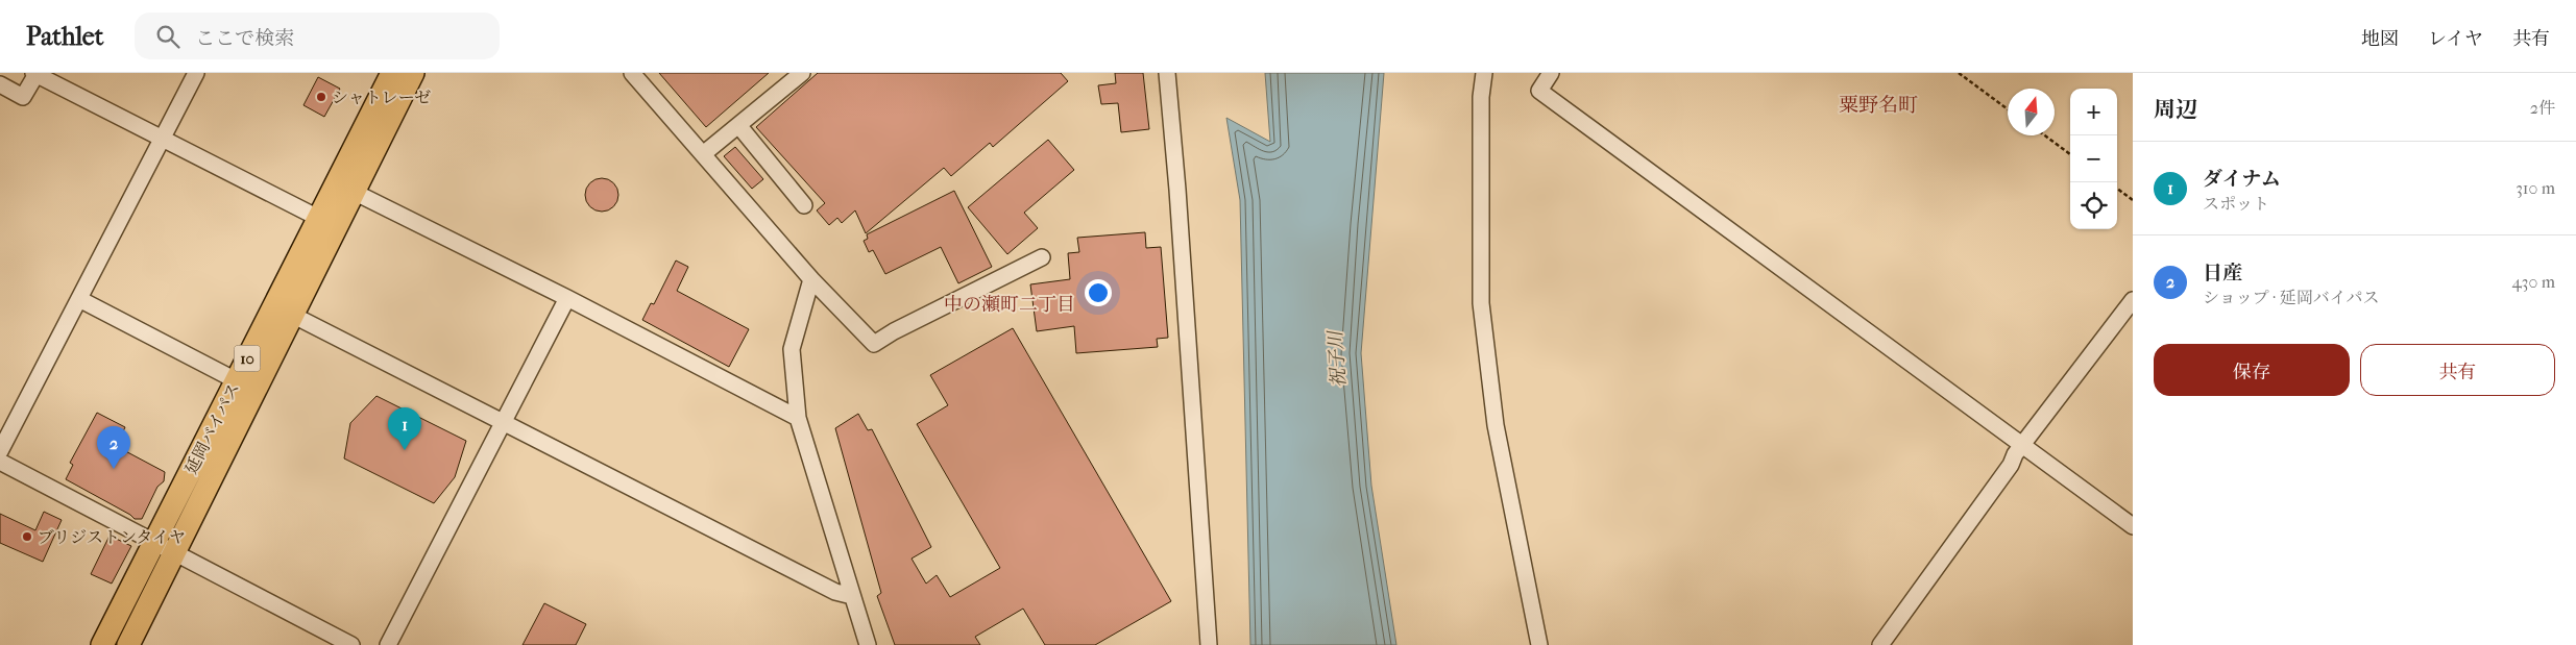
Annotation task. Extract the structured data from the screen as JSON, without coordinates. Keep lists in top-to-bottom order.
{
  "streets": {
    "highway": ["10", "延岡バイパス"]
  },
  "districts": ["粟野名町", "中の瀬町二丁目"],
  "water": ["祝子川"],
  "places": ["シャトレーゼ", "ブリジストンタイヤ"],
  "north": "top",
  "page": {
    "header": "Pathlet",
    "search": "ここで検索",
    "nav": ["地図", "レイヤ", "共有"],
    "heading": ["周辺", "2件"],
    "map_buttons": ["+", "−"],
    "list": [
      {
        "mark": "1",
        "name": "ダイナム",
        "note": "スポット",
        "value": "310 m"
      },
      {
        "mark": "2",
        "name": "日産",
        "note": "ショップ · 延岡バイパス",
        "value": "430 m"
      }
    ],
    "buttons": ["保存", "共有"],
    "pins": ["1", "2"]
  }
}
